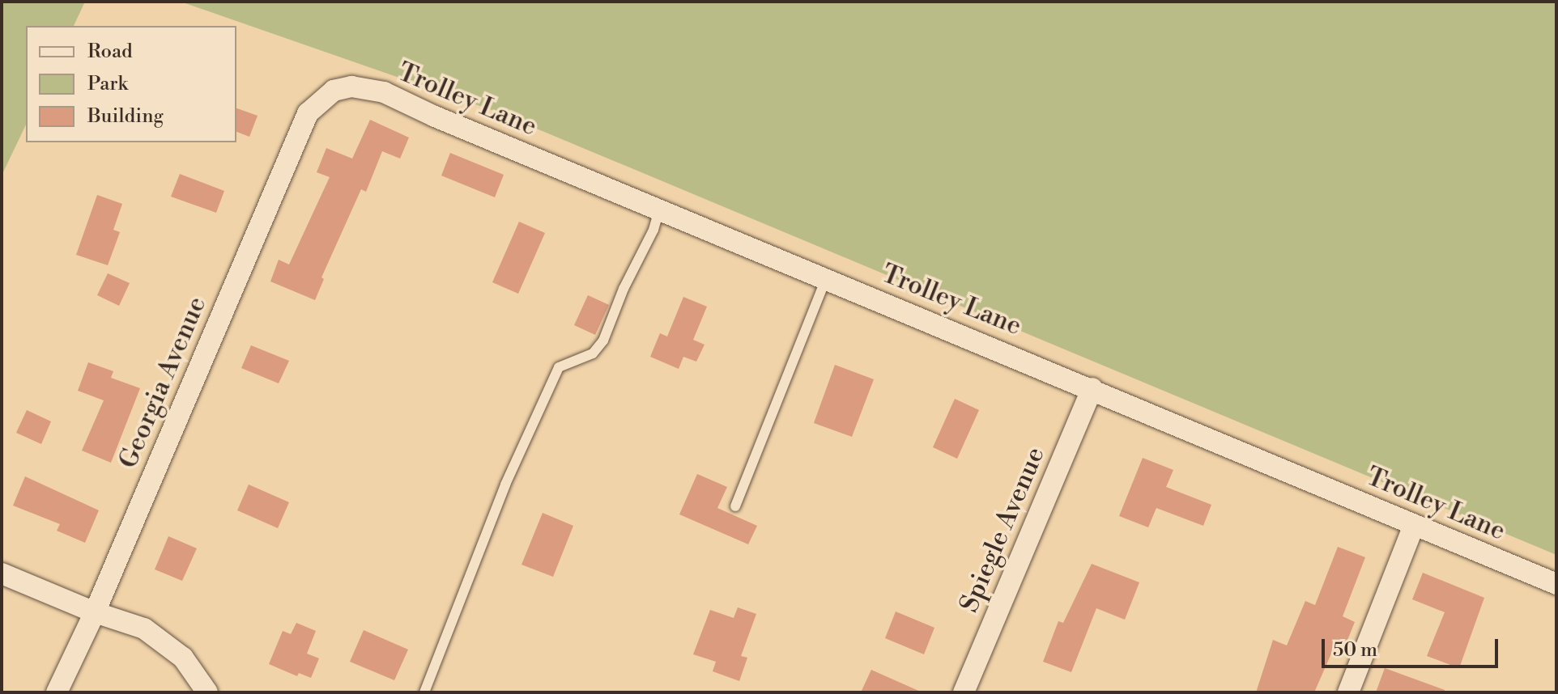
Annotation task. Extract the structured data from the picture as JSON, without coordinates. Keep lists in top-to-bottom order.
{
  "streets": {
    "street": ["Trolley Lane", "Georgia Avenue", "Spiegle Avenue"]
  },
  "crossings": [
    ["Trolley Lane", "Georgia Avenue"],
    ["Trolley Lane", "Spiegle Avenue"]
  ],
  "legend": ["Road", "Park", "Building"],
  "scale_bar": "50 m"
}
